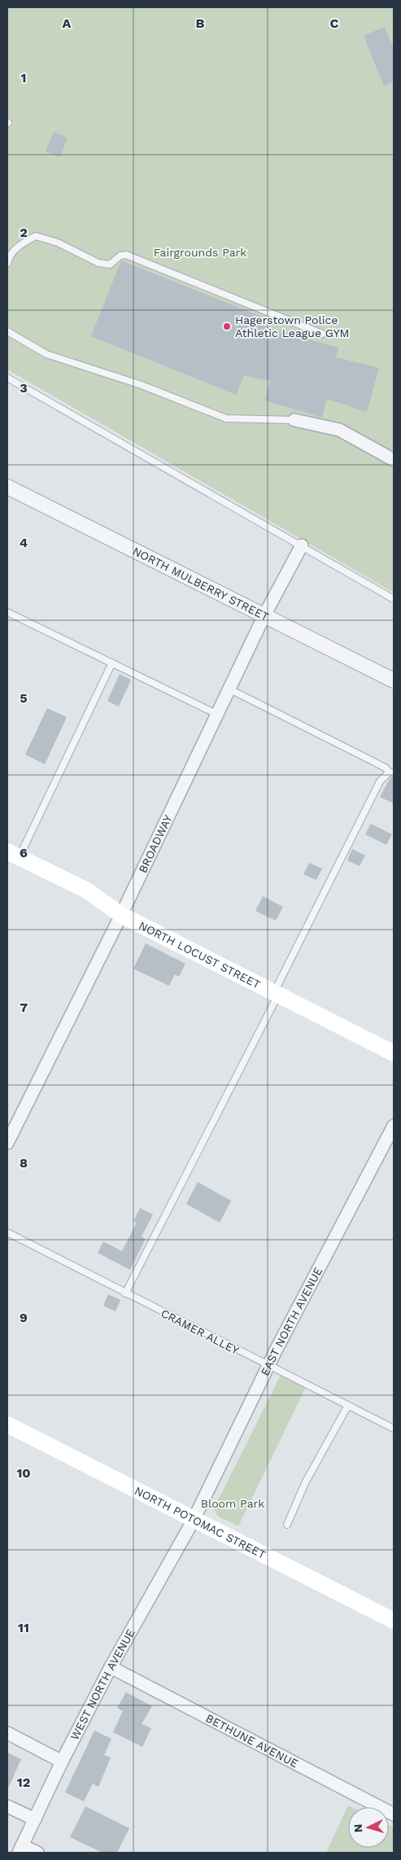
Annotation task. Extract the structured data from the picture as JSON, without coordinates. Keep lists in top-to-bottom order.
{
  "streets": {
    "main road": ["NORTH LOCUST STREET", "NORTH POTOMAC STREET"],
    "street": [
      "NORTH MULBERRY STREET",
      "BROADWAY",
      "EAST NORTH AVENUE",
      "WEST NORTH AVENUE",
      "BETHUNE AVENUE"
    ],
    "lane": ["CRAMER ALLEY"]
  },
  "crossings": [
    ["NORTH MULBERRY STREET", "BROADWAY"],
    ["BROADWAY", "NORTH LOCUST STREET"],
    ["EAST NORTH AVENUE", "CRAMER ALLEY"],
    ["EAST NORTH AVENUE", "NORTH POTOMAC STREET"],
    ["EAST NORTH AVENUE", "WEST NORTH AVENUE"],
    ["NORTH POTOMAC STREET", "WEST NORTH AVENUE"],
    ["WEST NORTH AVENUE", "BETHUNE AVENUE"]
  ],
  "parks": ["Fairgrounds Park", "Bloom Park"],
  "places": ["Hagerstown Police Athletic League GYM"],
  "north": "left",
  "grid": {
    "columns": ["A", "B", "C"],
    "rows": [
      "1",
      "2",
      "3",
      "4",
      "5",
      "6",
      "7",
      "8",
      "9",
      "10",
      "11",
      "12"
    ]
  }
}
